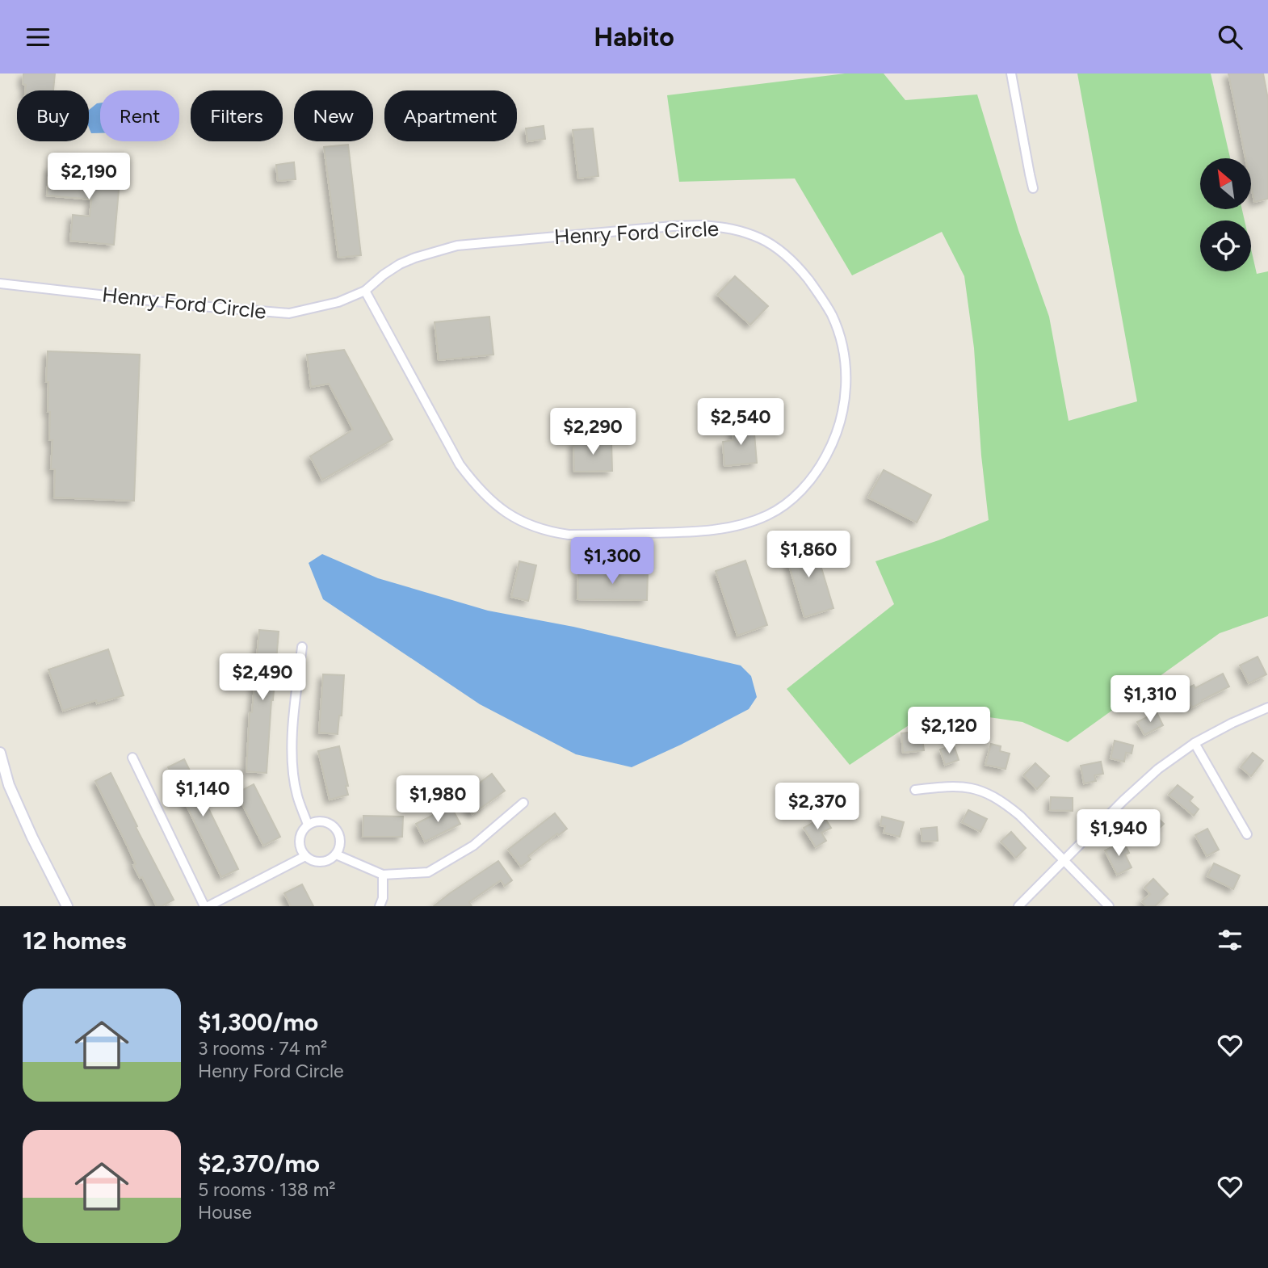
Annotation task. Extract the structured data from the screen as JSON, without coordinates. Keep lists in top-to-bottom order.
{
  "streets": {
    "street": ["Henry Ford Circle"]
  },
  "north": "top left",
  "page": {
    "header": "Habito",
    "chip": [
      "Buy",
      "Rent",
      "Filters",
      "New",
      "Apartment"
    ],
    "price": [
      "$2,190",
      "$2,540",
      "$2,290",
      "$1,860",
      "$1,300",
      "$2,490",
      "$1,310",
      "$2,120",
      "$1,140",
      "$1,980",
      "$2,370",
      "$1,940"
    ],
    "heading": "12 homes",
    "list": [
      {
        "name": "$1,300/mo",
        "note": "3 rooms · 74 m² · Henry Ford Circle"
      },
      {
        "name": "$2,370/mo",
        "note": "5 rooms · 138 m² · House"
      }
    ]
  }
}
